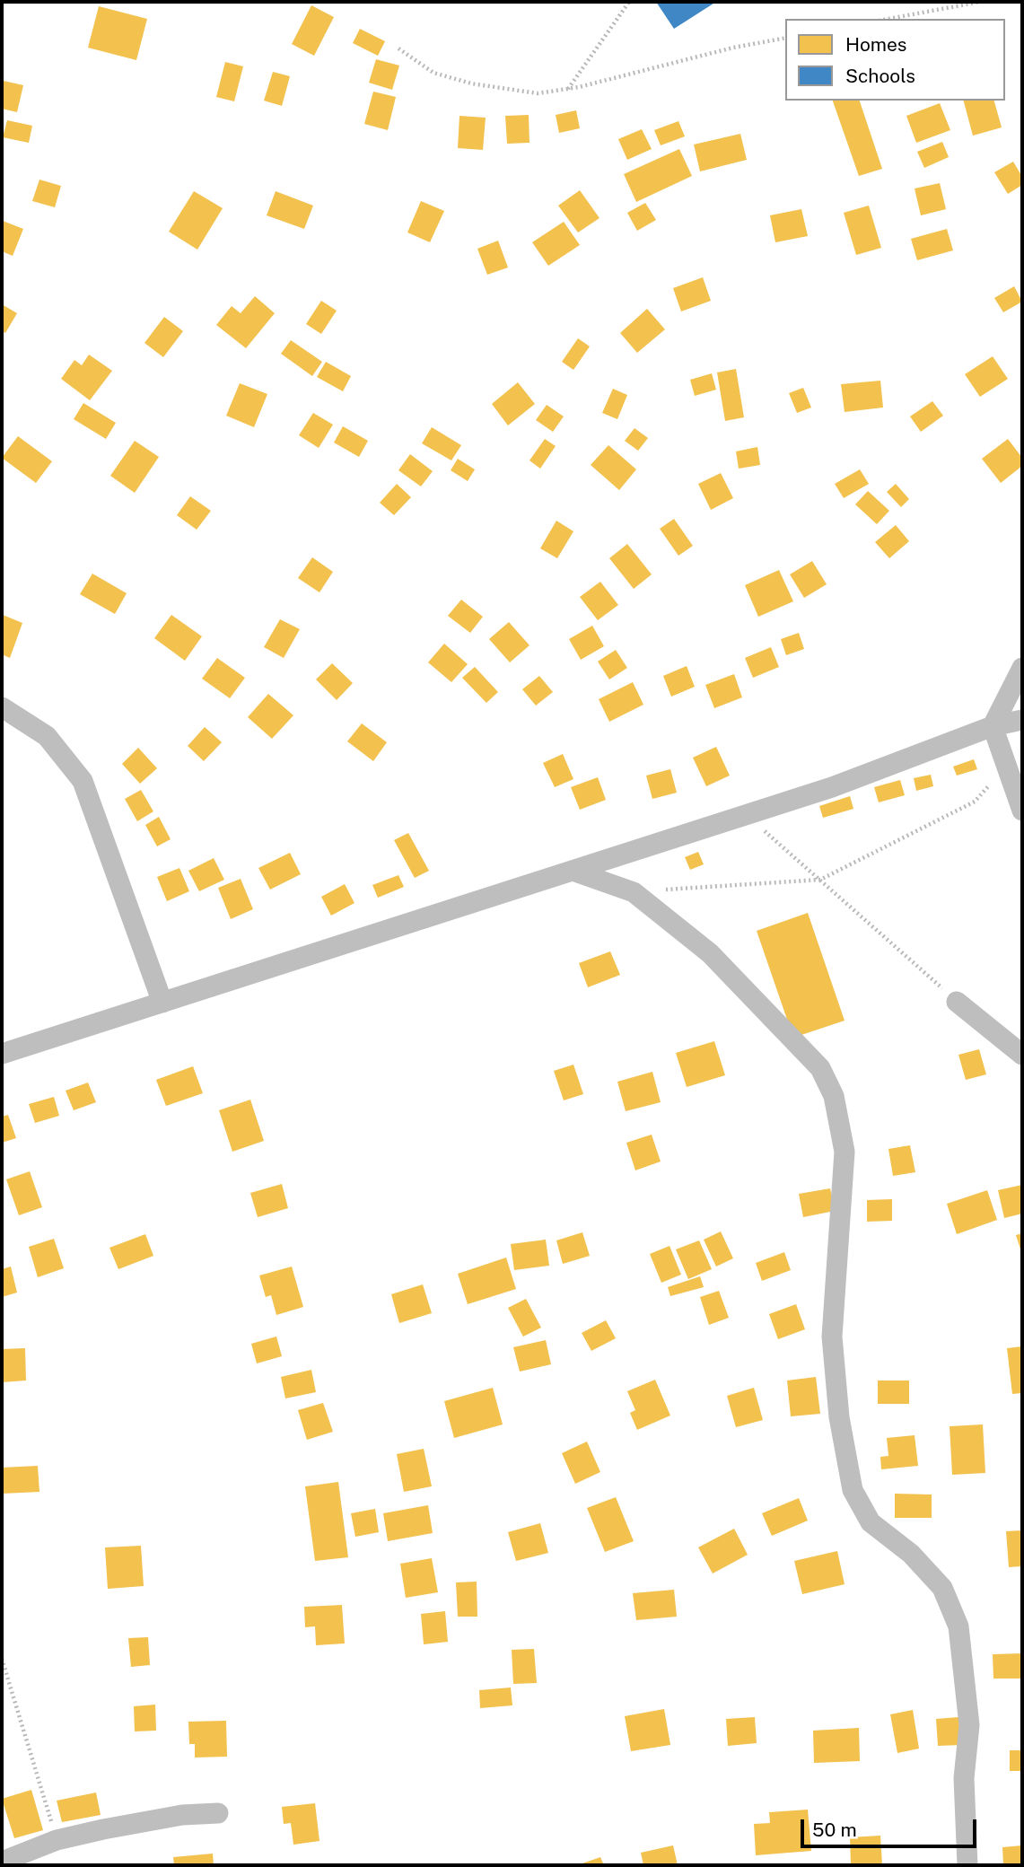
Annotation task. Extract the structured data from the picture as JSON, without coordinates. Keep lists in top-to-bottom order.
{
  "legend": ["Homes", "Schools"],
  "scale_bar": "50 m"
}
